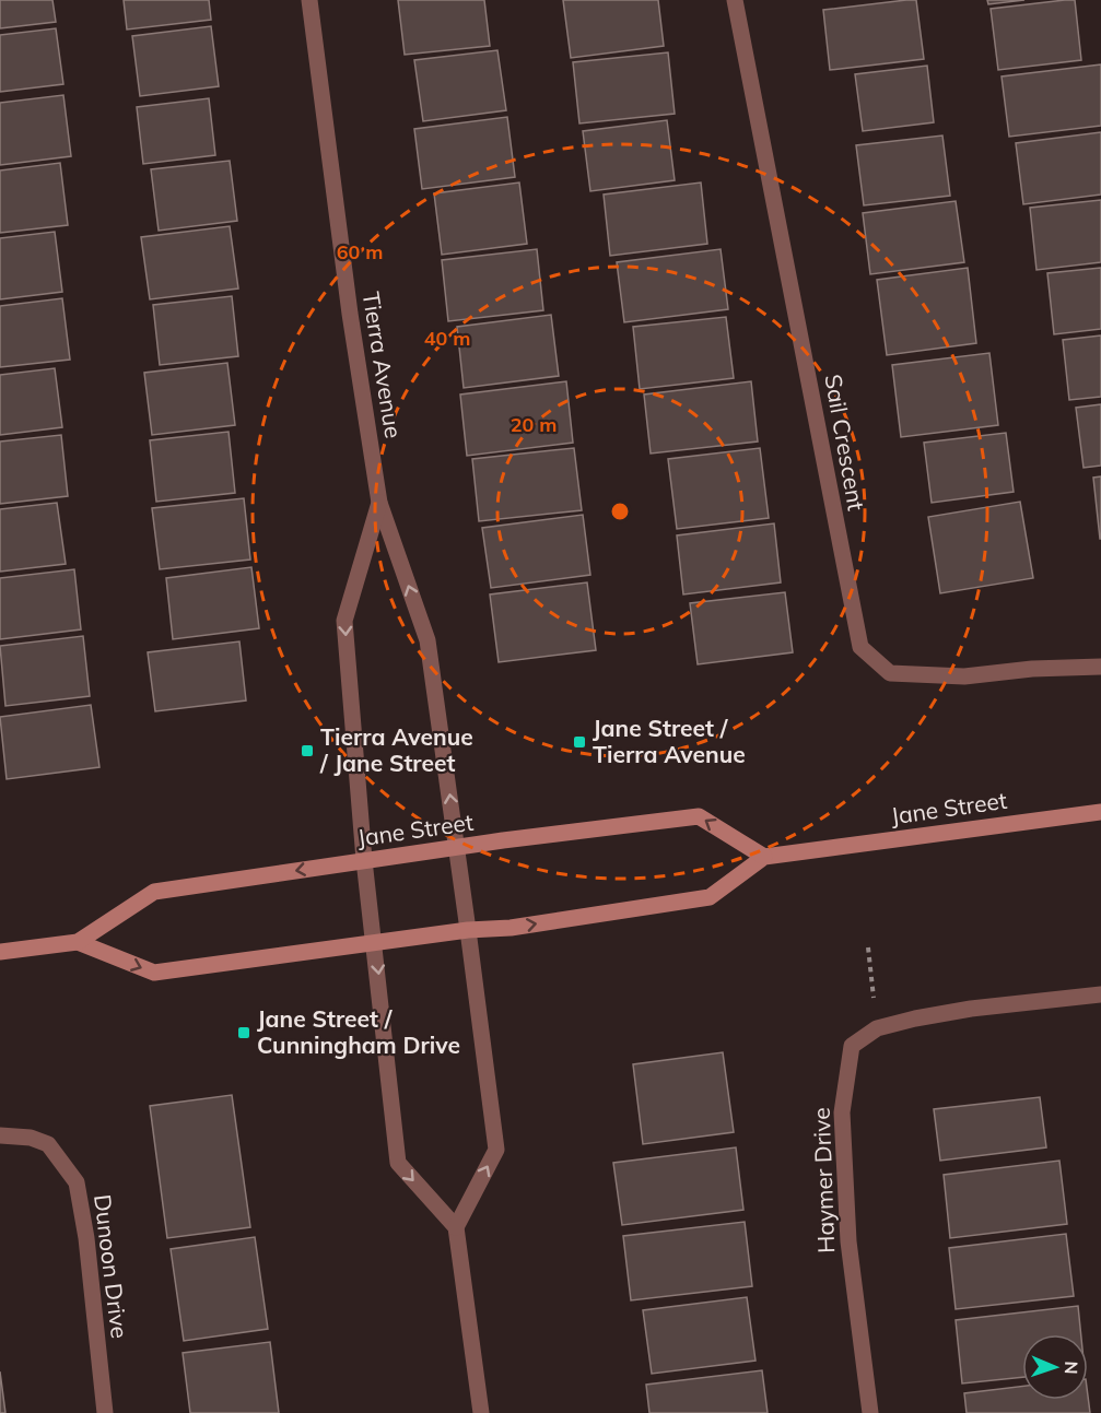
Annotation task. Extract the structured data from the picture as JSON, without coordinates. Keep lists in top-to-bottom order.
{
  "streets": {
    "main road": ["Jane Street"],
    "street": [
      "Tierra Avenue",
      "Sail Crescent",
      "Haymer Drive",
      "Dunoon Drive"
    ]
  },
  "crossings": [
    ["Tierra Avenue", "Jane Street"]
  ],
  "places": {
    "transit": ["Jane Street / Tierra Avenue", "Tierra Avenue / Jane Street", "Jane Street / Cunningham Drive"]
  },
  "north": "right",
  "rings": ["60 m", "40 m", "20 m"]
}
